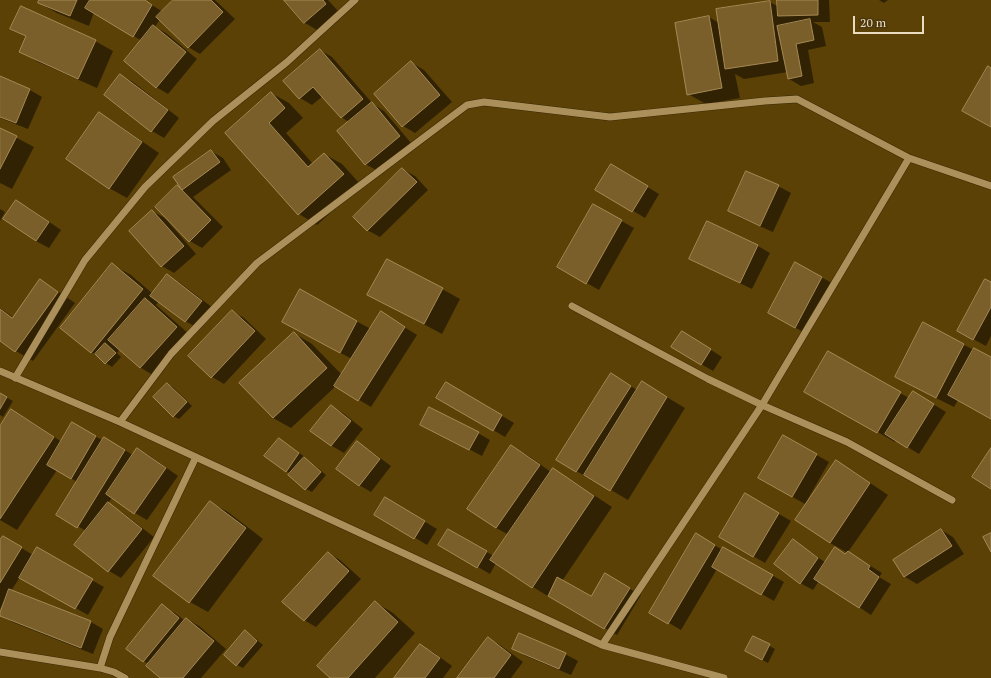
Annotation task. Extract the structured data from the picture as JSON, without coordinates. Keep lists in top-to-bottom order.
{
  "scale_bar": "20 m"
}
